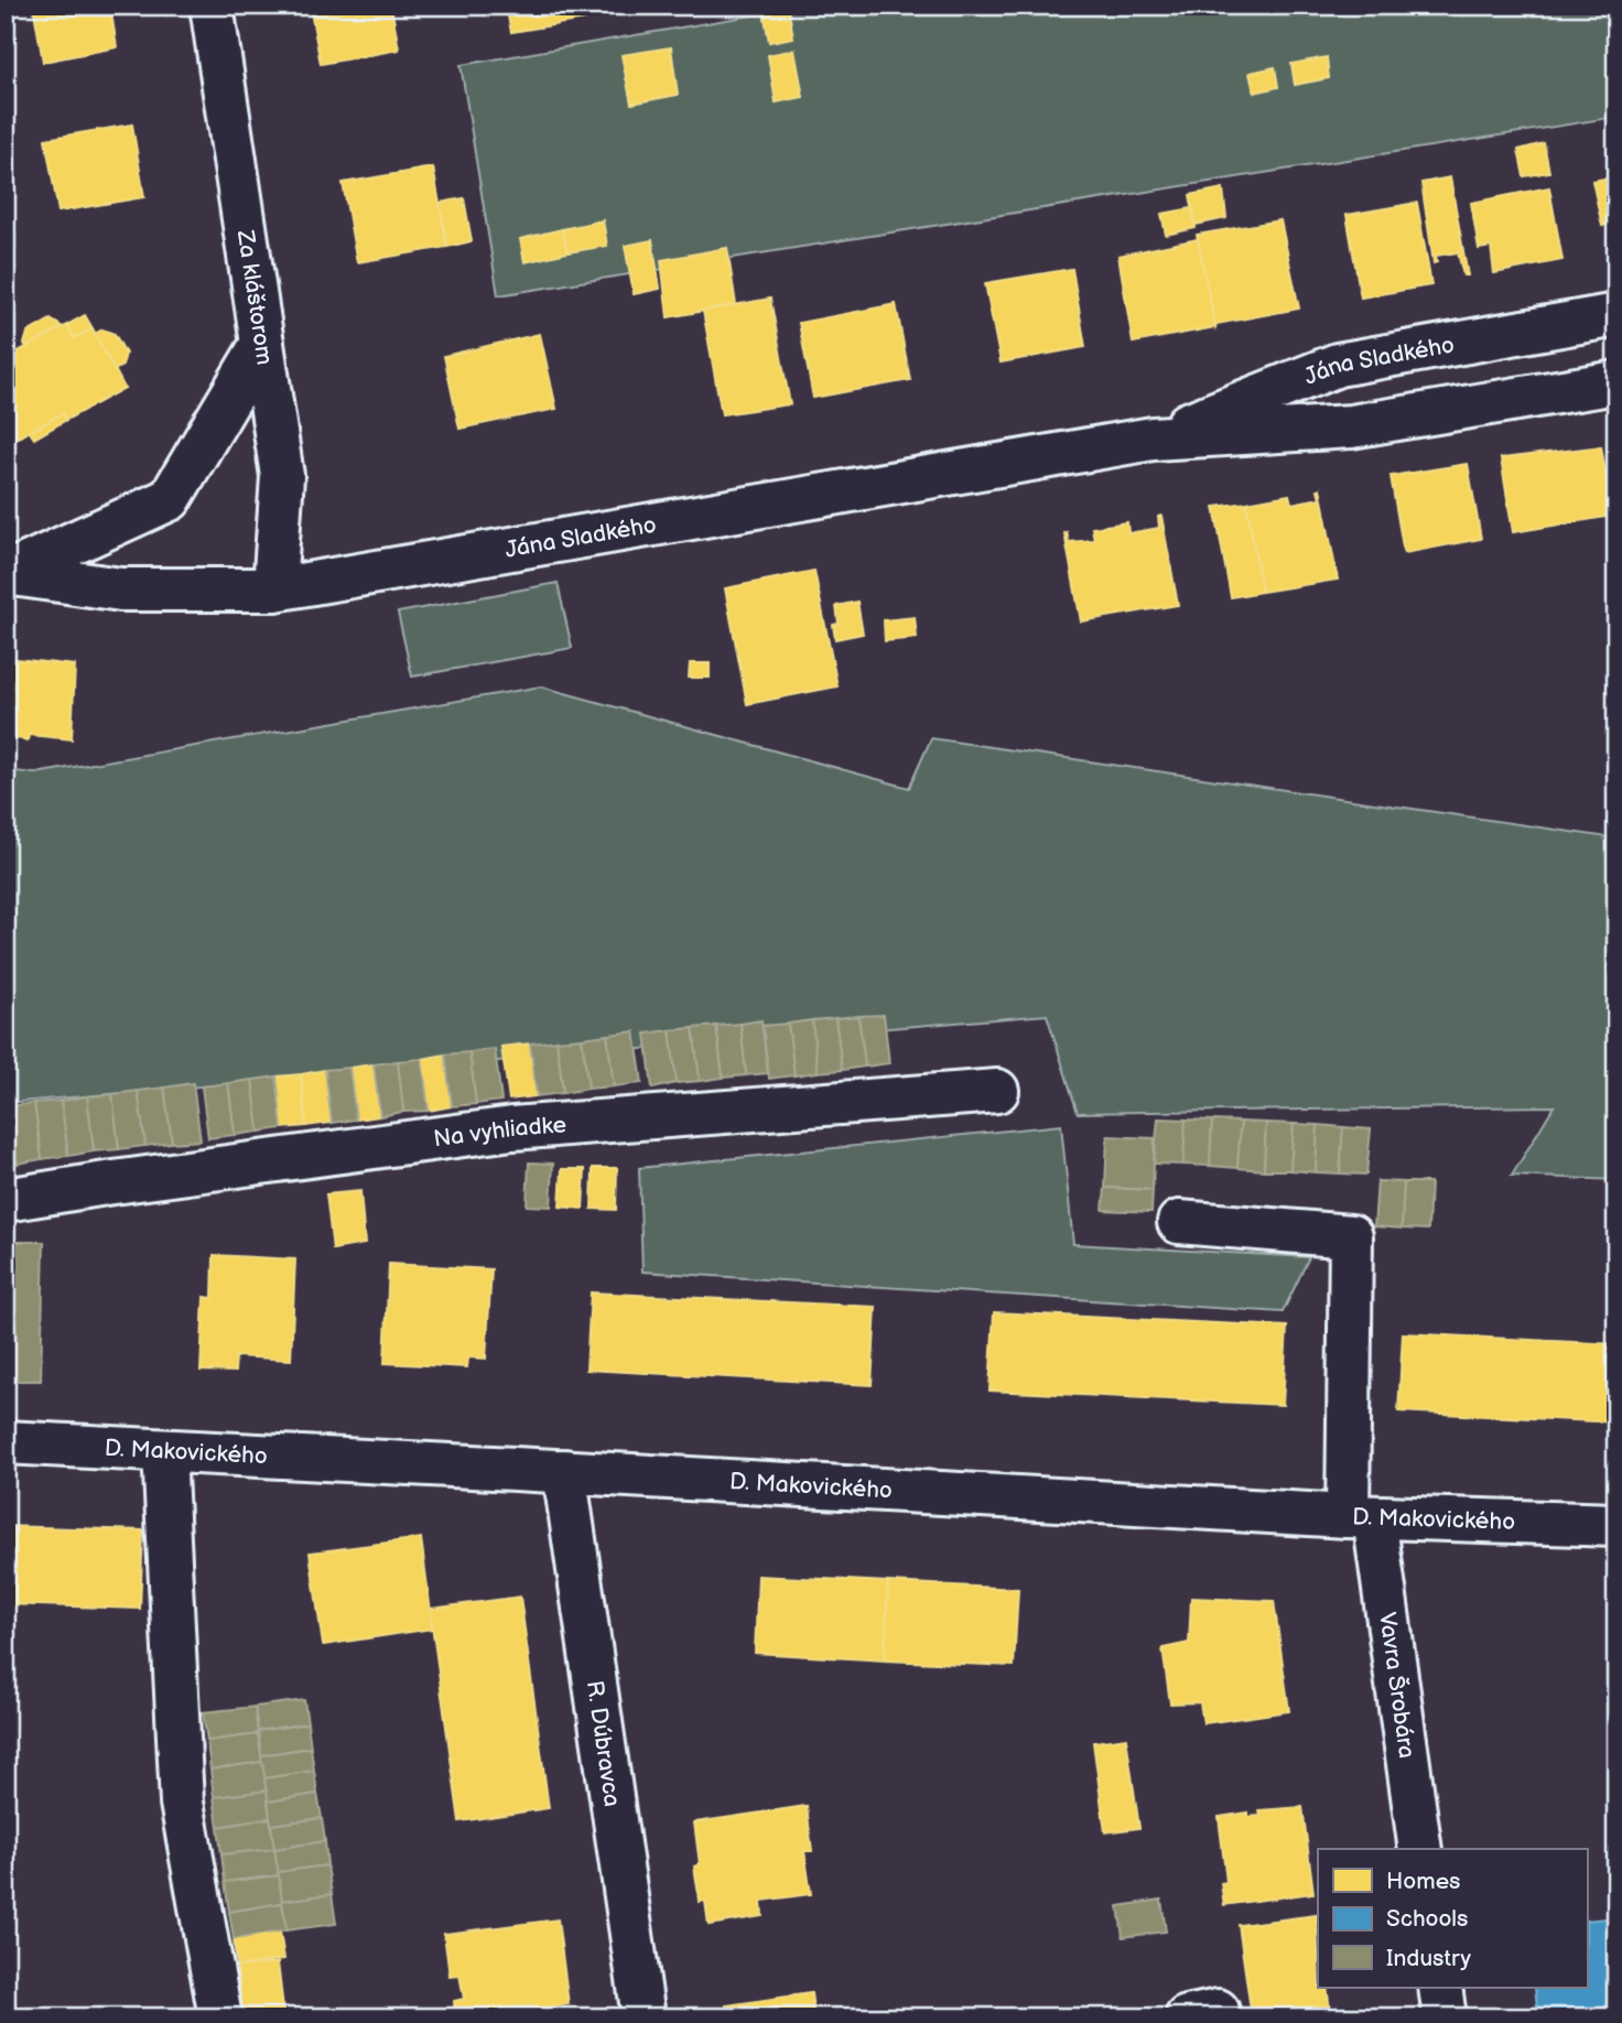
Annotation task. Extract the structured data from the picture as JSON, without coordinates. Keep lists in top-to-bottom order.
{
  "streets": {
    "street": [
      "Za kláštorom",
      "Jána Sladkého",
      "Na vyhliadke",
      "D. Makovického",
      "Vavra Šrobára",
      "R. Dúbravca"
    ]
  },
  "crossings": [
    ["Za kláštorom", "Jána Sladkého"],
    ["D. Makovického", "Vavra Šrobára"],
    ["D. Makovického", "R. Dúbravca"]
  ],
  "legend": ["Homes", "Schools", "Industry"]
}
